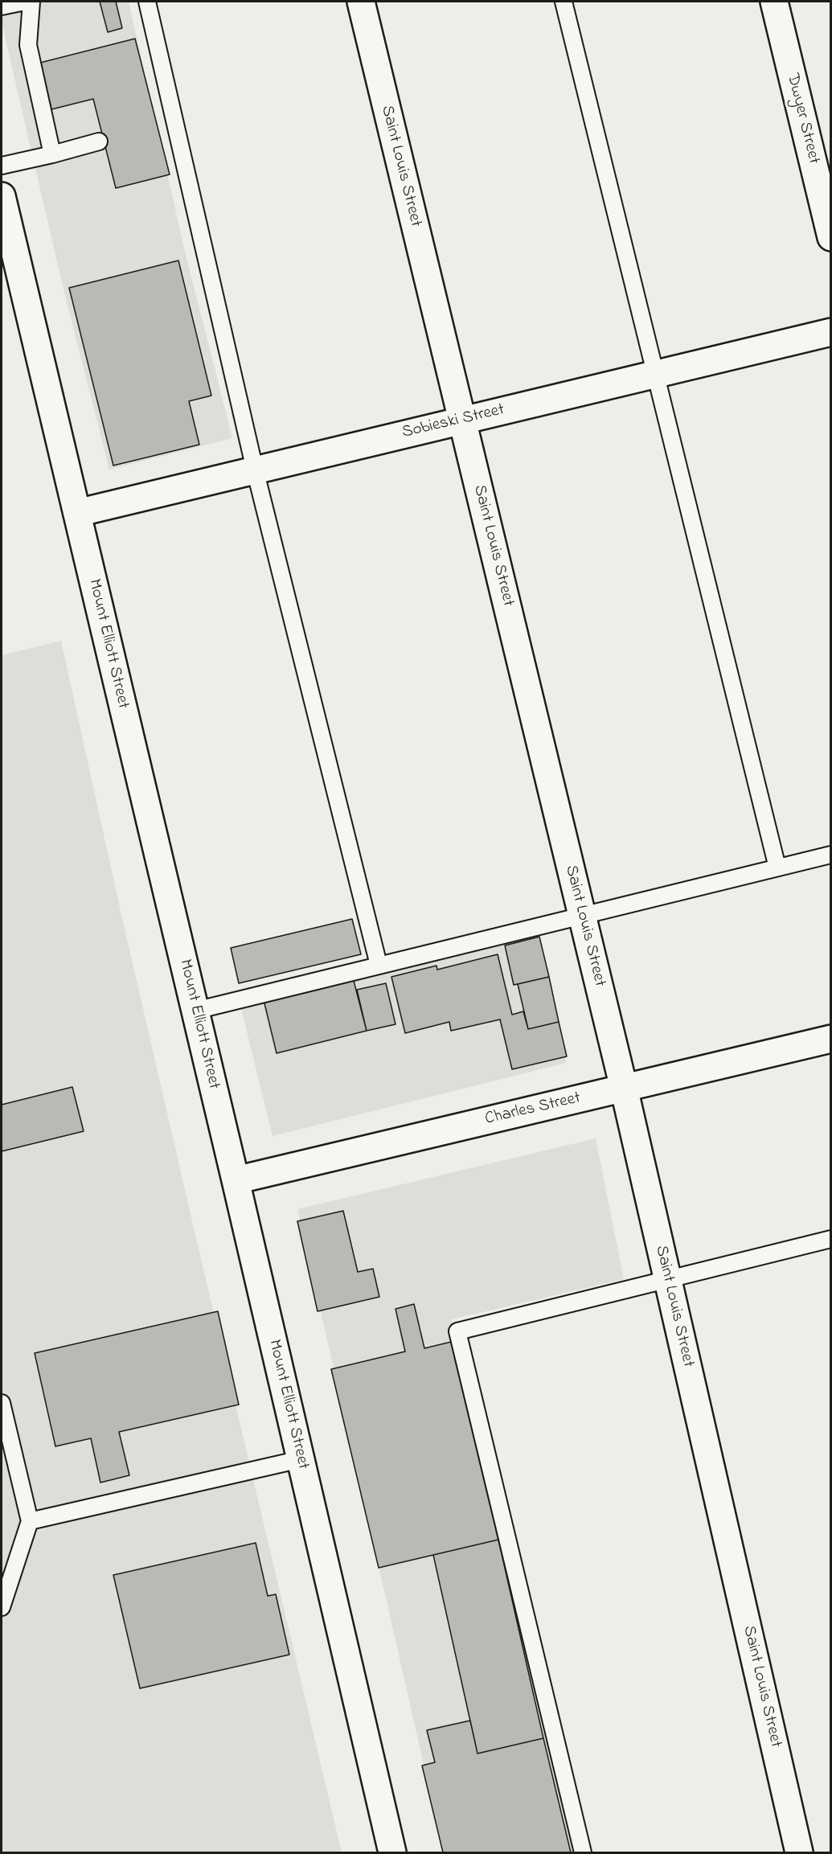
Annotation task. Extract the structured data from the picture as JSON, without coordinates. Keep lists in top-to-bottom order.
{
  "streets": {
    "street": [
      "Dwyer Street",
      "Saint Louis Street",
      "Sobieski Street",
      "Mount Elliott Street",
      "Charles Street"
    ]
  },
  "crossings": [
    ["Saint Louis Street", "Sobieski Street"],
    ["Saint Louis Street", "Charles Street"],
    ["Sobieski Street", "Mount Elliott Street"],
    ["Mount Elliott Street", "Charles Street"]
  ]
}
